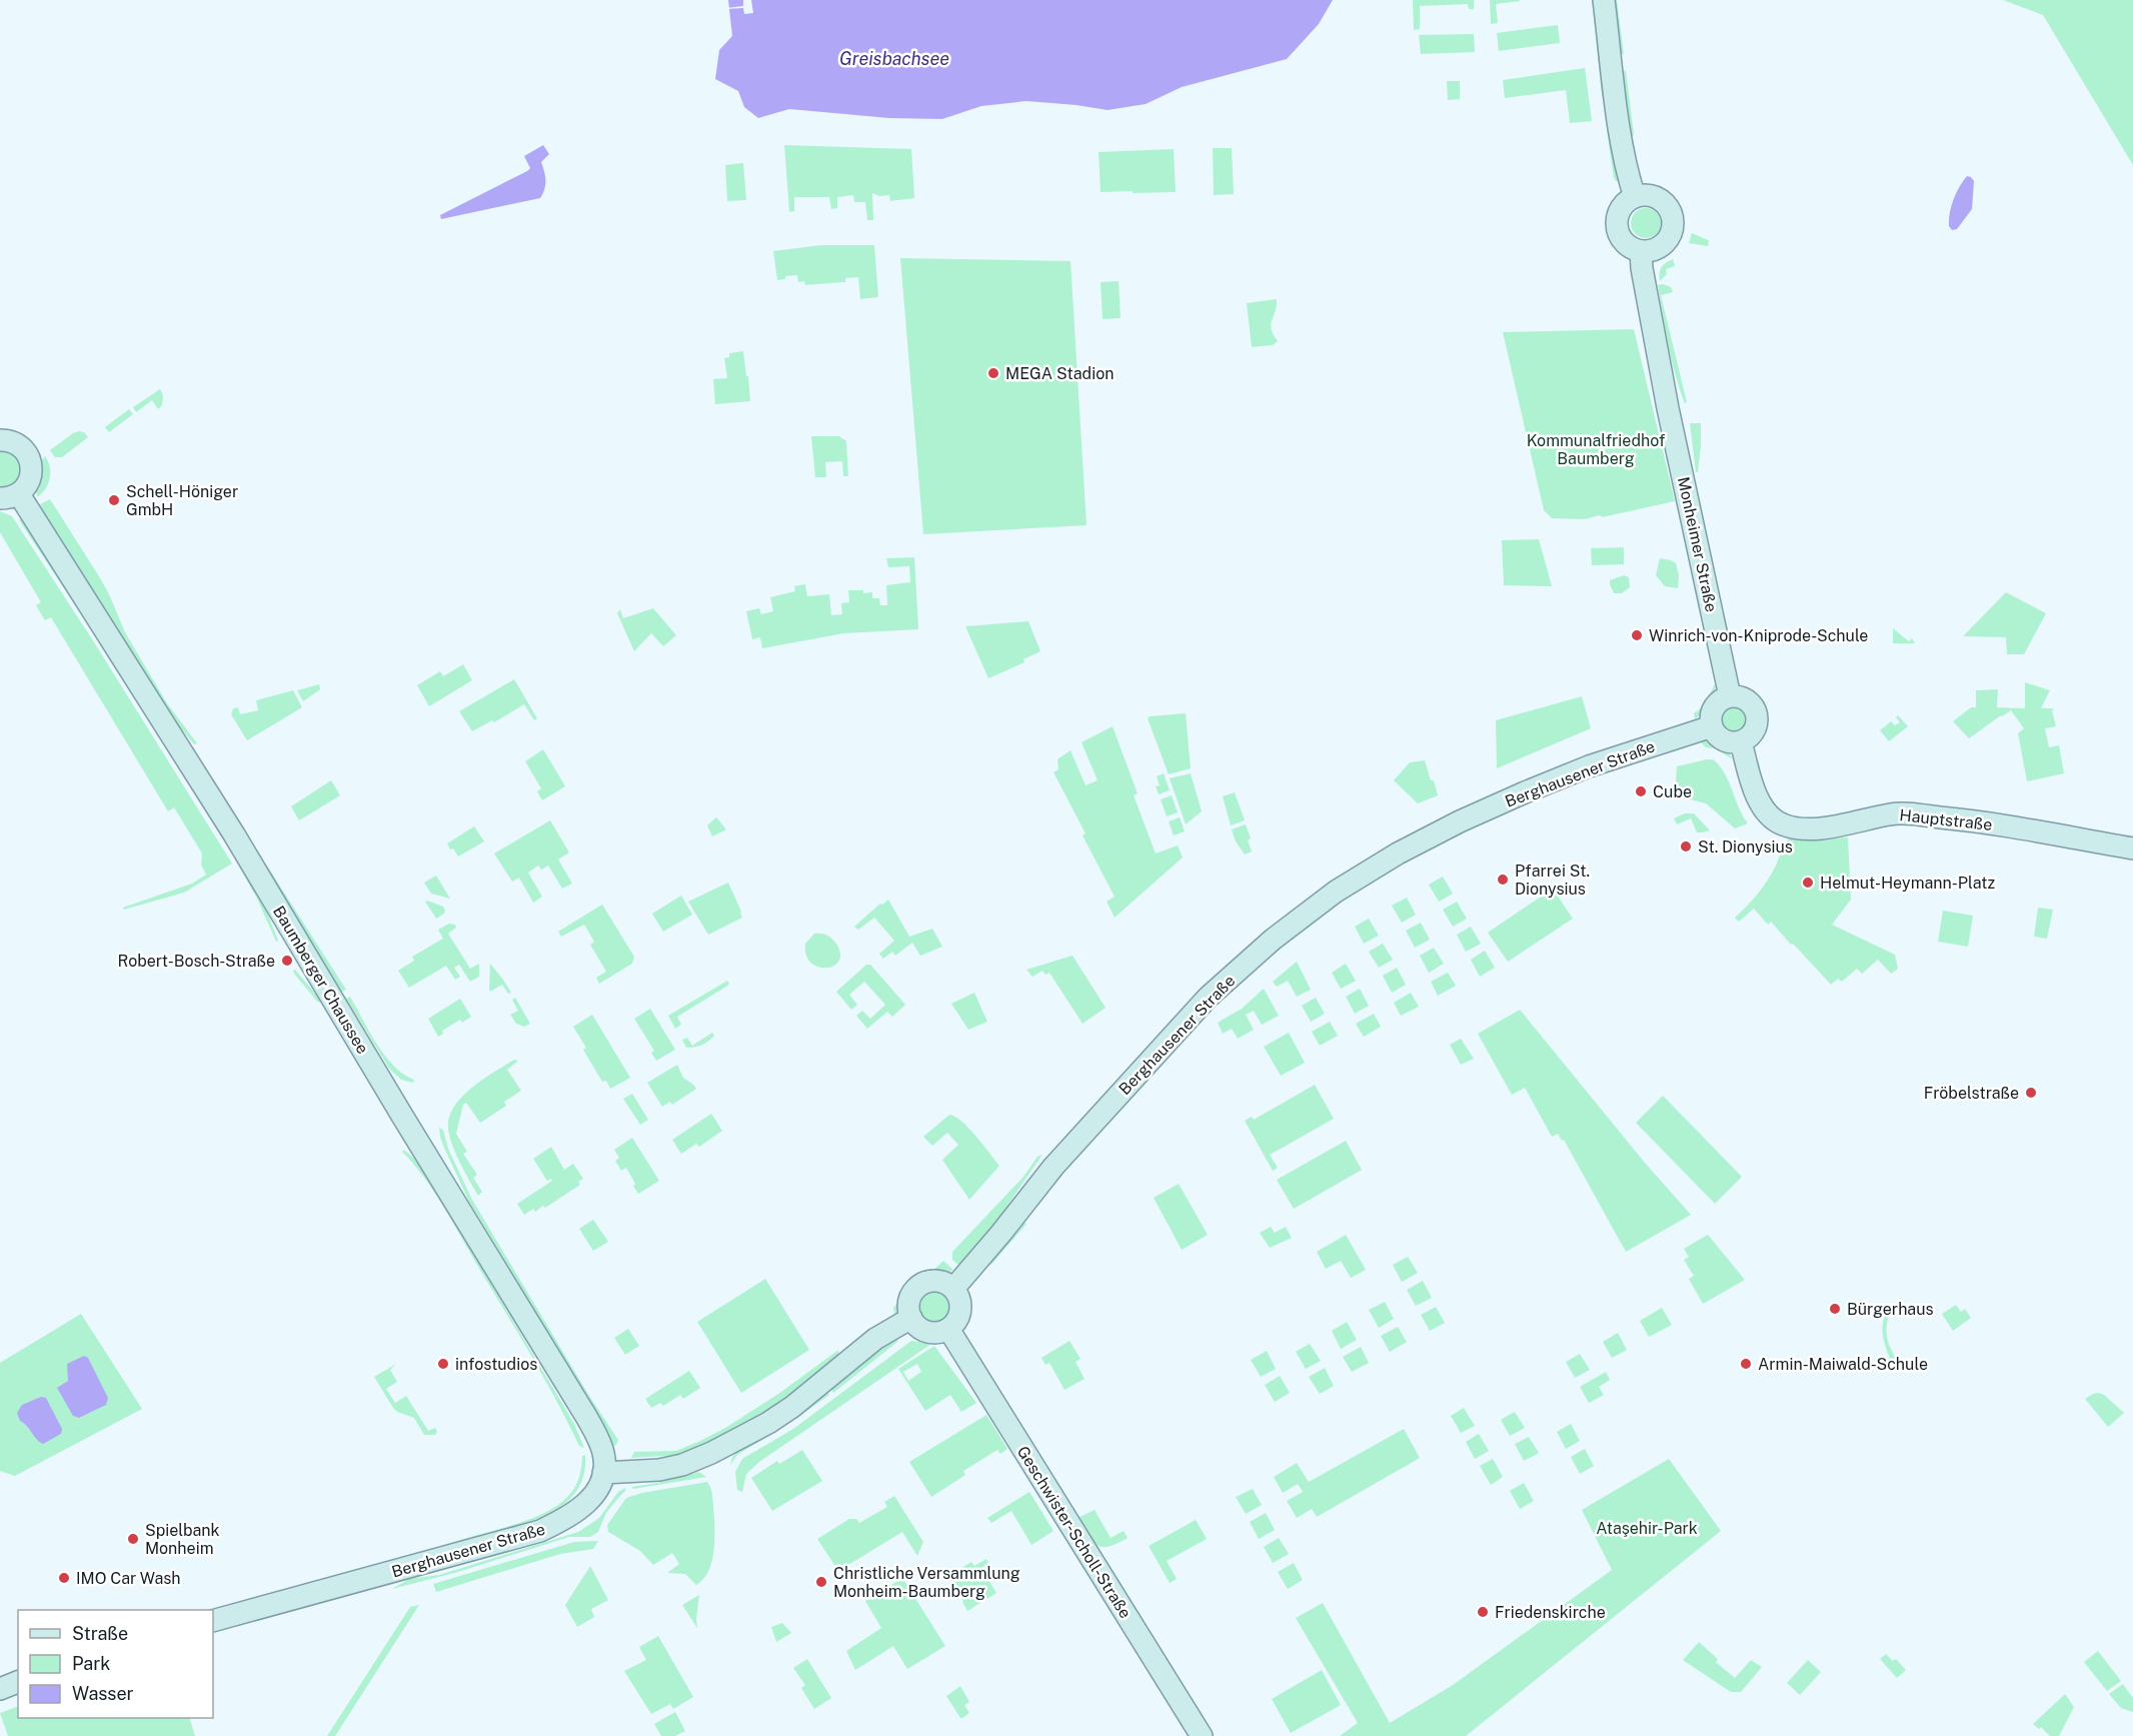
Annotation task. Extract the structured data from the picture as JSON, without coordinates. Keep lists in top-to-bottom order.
{
  "streets": {
    "street": [
      "Monheimer Straße",
      "Berghausener Straße",
      "Hauptstraße",
      "Baumberger Chaussee",
      "Geschwister-Scholl-Straße"
    ]
  },
  "crossings": [
    ["Monheimer Straße", "Berghausener Straße"],
    ["Monheimer Straße", "Hauptstraße"],
    ["Berghausener Straße", "Hauptstraße"],
    ["Berghausener Straße", "Baumberger Chaussee"],
    ["Berghausener Straße", "Geschwister-Scholl-Straße"]
  ],
  "water": ["Greisbachsee"],
  "parks": ["Kommunalfriedhof Baumberg", "Ataşehir-Park"],
  "places": [
    "MEGA Stadion",
    "Schell-Höniger GmbH",
    "Winrich-von-Kniprode-Schule",
    "Cube",
    "St. Dionysius",
    "Pfarrei St. Dionysius",
    "Helmut-Heymann-Platz",
    "Robert-Bosch-Straße",
    "Fröbelstraße",
    "Bürgerhaus",
    "infostudios",
    "Armin-Maiwald-Schule",
    "Spielbank Monheim",
    "IMO Car Wash",
    "Christliche Versammlung Monheim-Baumberg",
    "Friedenskirche"
  ],
  "legend": ["Straße", "Park", "Wasser"]
}
